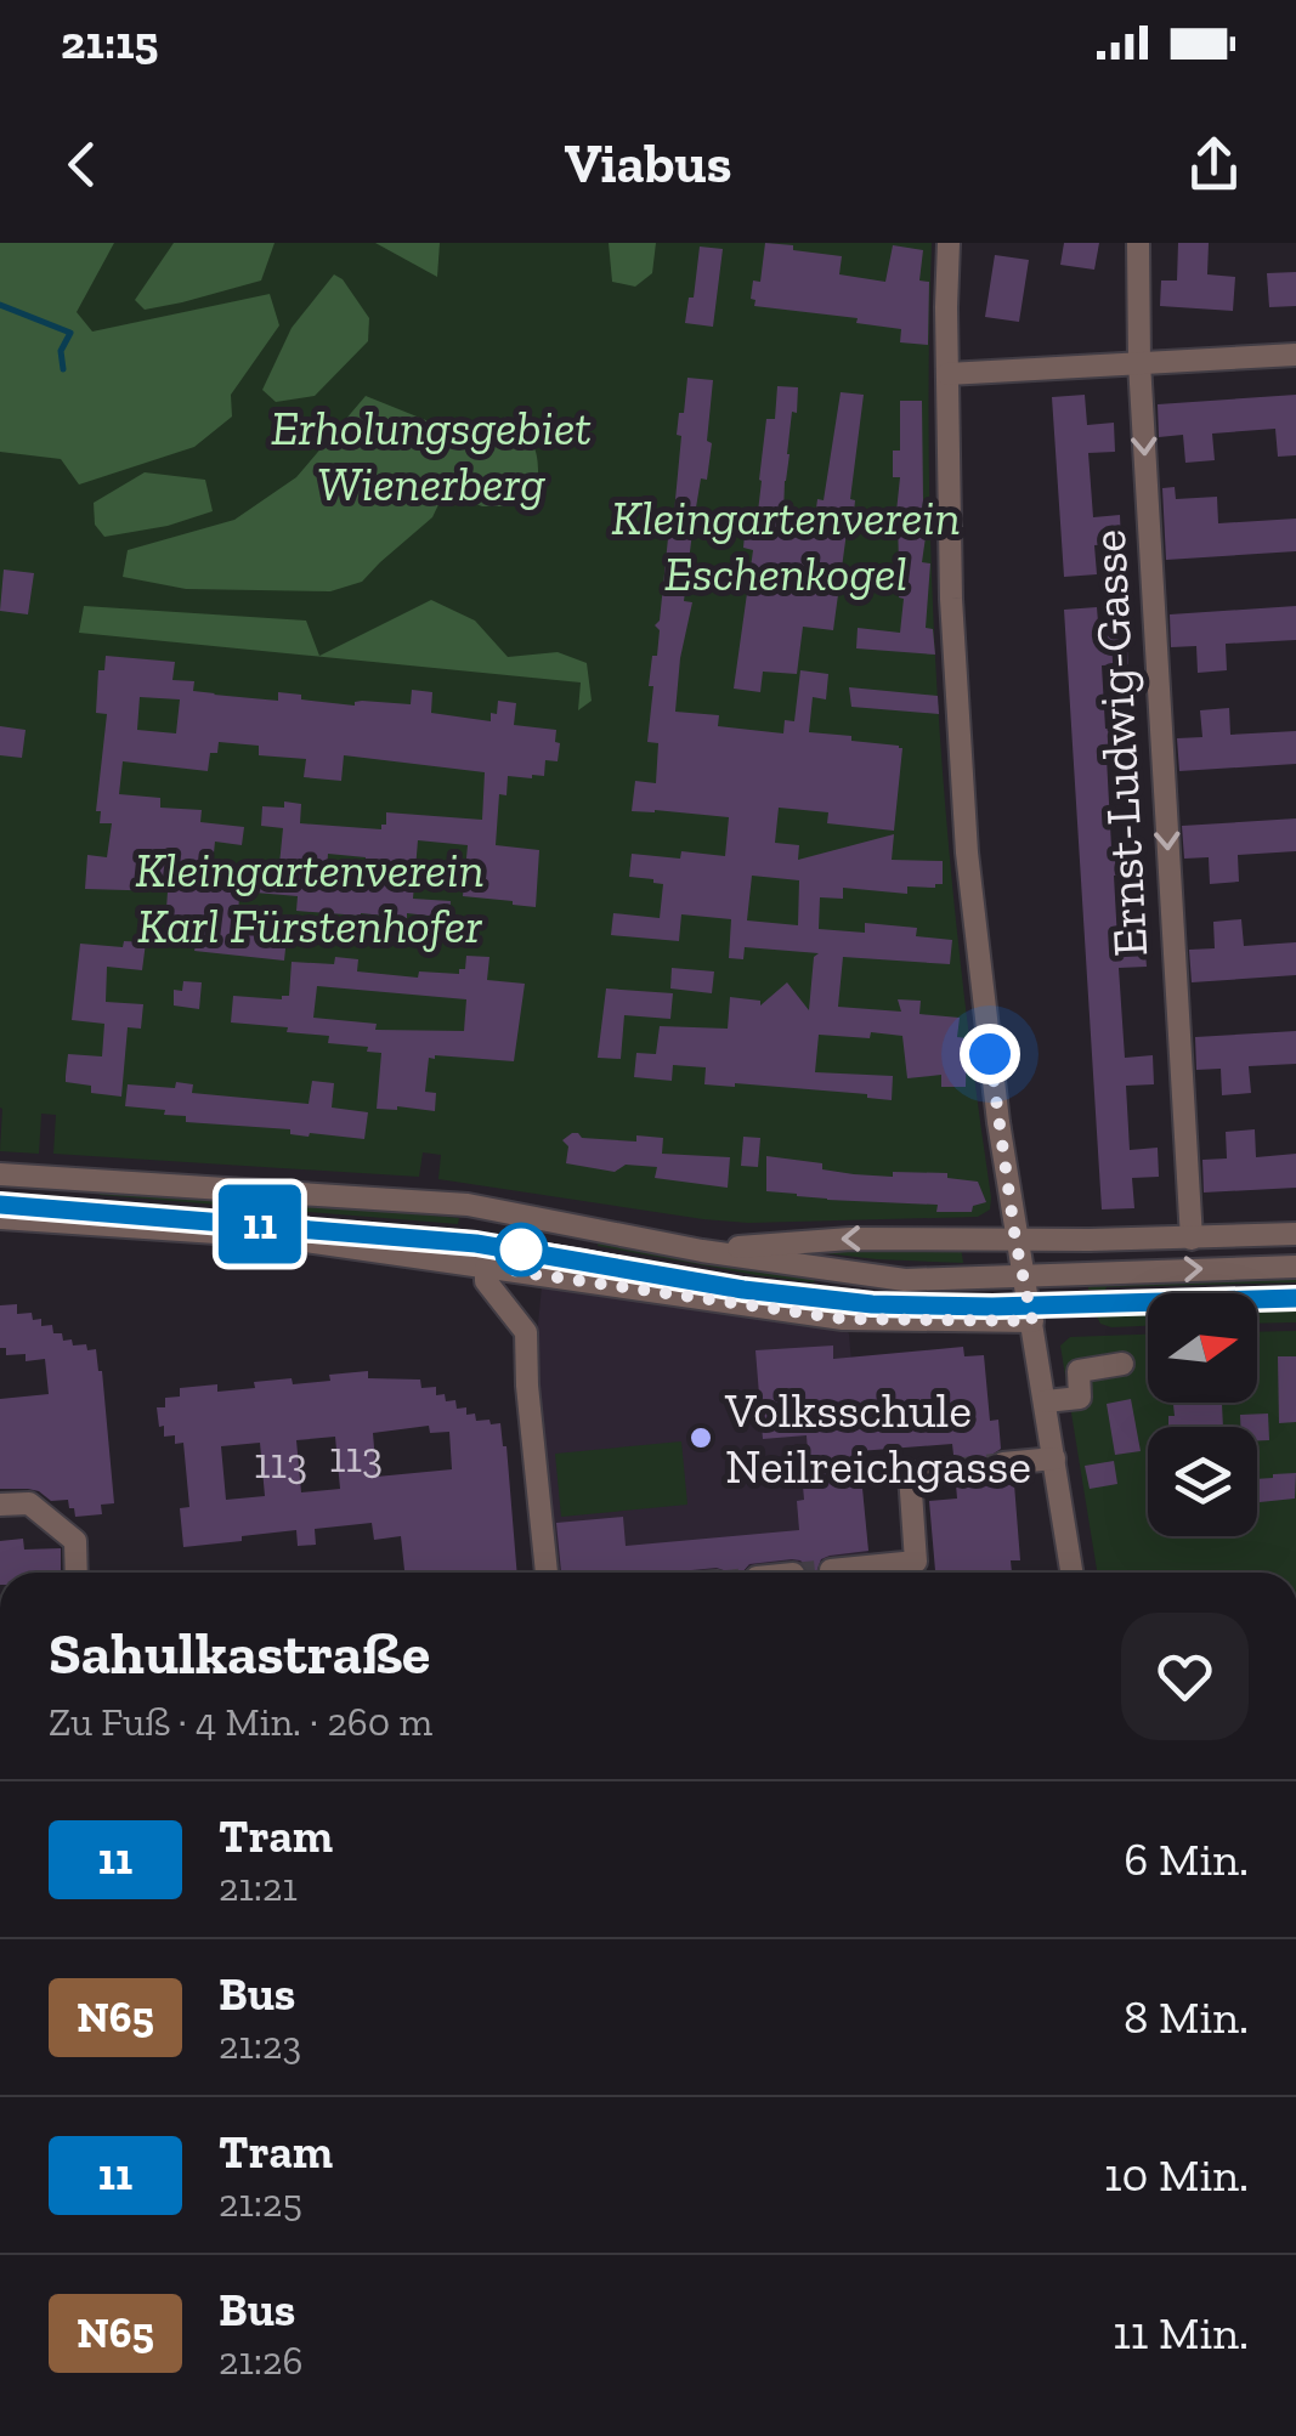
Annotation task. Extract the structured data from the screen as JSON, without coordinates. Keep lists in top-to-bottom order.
{
  "streets": {
    "street": ["Ernst-Ludwig-Gasse"]
  },
  "one_way": ["Ernst-Ludwig-Gasse"],
  "parks": ["Erholungsgebiet Wienerberg", "Kleingartenverein Eschenkogel", "Kleingartenverein Karl Fürstenhofer"],
  "places": ["Volksschule Neilreichgasse"],
  "lines": ["tram line 11"],
  "house_numbers": ["113", "113"],
  "north": "right",
  "page": {
    "status": "21:15",
    "header": "Viabus",
    "on_map": "11",
    "heading": ["Sahulkastraße", "Zu Fuß · 4 Min. · 260 m"],
    "list": [
      {
        "mark": "11",
        "name": "Tram",
        "note": "21:21",
        "value": "6 Min."
      },
      {
        "mark": "N65",
        "name": "Bus",
        "note": "21:23",
        "value": "8 Min."
      },
      {
        "mark": "11",
        "name": "Tram",
        "note": "21:25",
        "value": "10 Min."
      },
      {
        "mark": "N65",
        "name": "Bus",
        "note": "21:26",
        "value": "11 Min."
      }
    ]
  }
}
